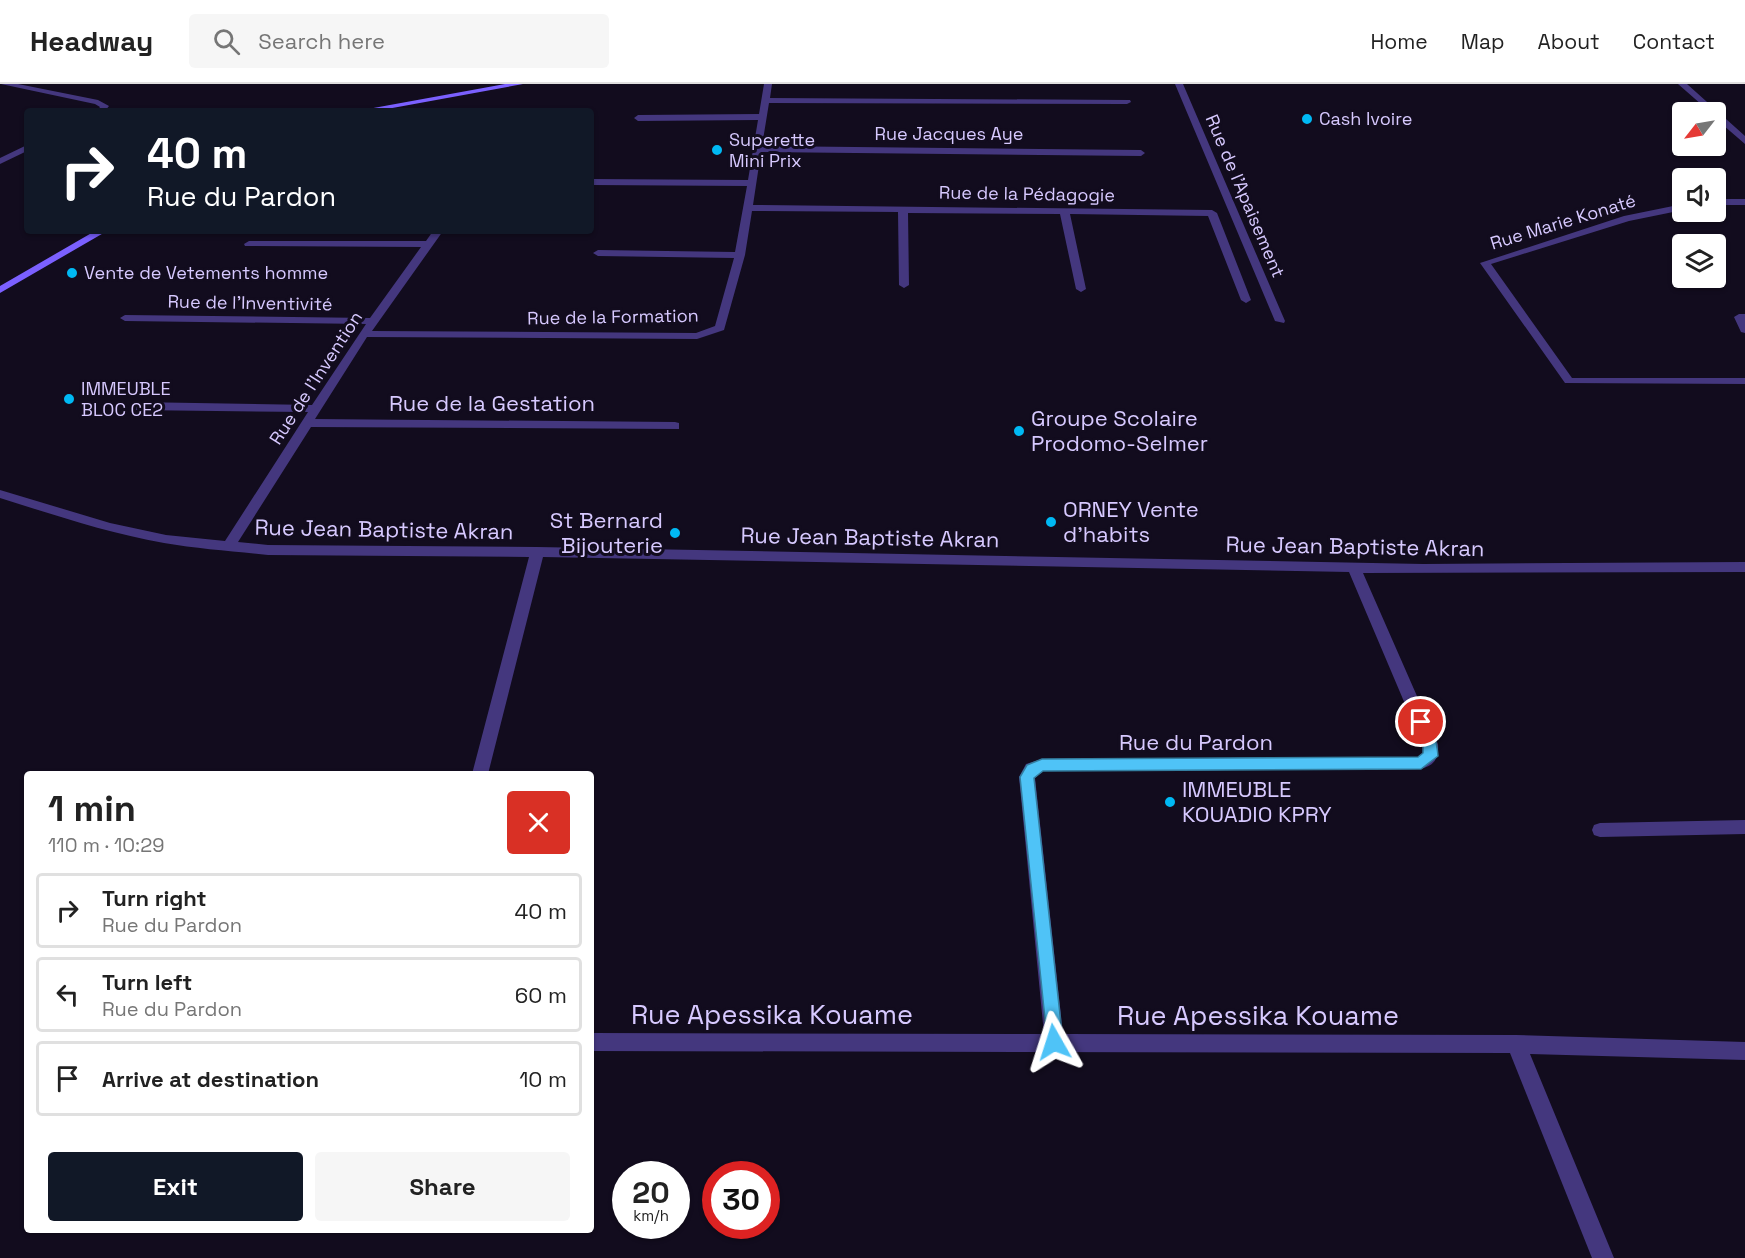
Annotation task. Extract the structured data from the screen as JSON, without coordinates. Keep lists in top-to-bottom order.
{
  "streets": {
    "street": [
      "Rue Jacques Aye",
      "Rue de la Pédagogie",
      "Rue de l'Apaisement",
      "Rue Marie Konaté",
      "Rue de l'Inventivité",
      "Rue de la Formation",
      "Rue de l'Invention",
      "Rue de la Gestation",
      "Rue Jean Baptiste Akran",
      "Rue du Pardon",
      "Rue Apessika Kouame"
    ]
  },
  "crossings": [
    ["Rue Jacques Aye", "Rue de la Formation"],
    ["Rue de la Pédagogie", "Rue de la Formation"],
    ["Rue de l'Inventivité", "Rue de l'Invention"],
    ["Rue de la Formation", "Rue de l'Invention"],
    ["Rue de l'Invention", "Rue de la Gestation"],
    ["Rue de l'Invention", "Rue Jean Baptiste Akran"],
    ["Rue Jean Baptiste Akran", "Rue du Pardon"],
    ["Rue du Pardon", "Rue Apessika Kouame"]
  ],
  "places": [
    "Cash Ivoire",
    "Superette Mini Prix",
    "Vente de Vetements homme",
    "IMMEUBLE BLOC CE2",
    "Groupe Scolaire Prodomo-Selmer",
    "ORNEY Vente d'habits",
    "St Bernard Bijouterie",
    "IMMEUBLE KOUADIO KPRY"
  ],
  "north": "bottom left",
  "page": {
    "header": "Headway",
    "search": "Search here",
    "nav": [
      "Home",
      "Map",
      "About",
      "Contact"
    ],
    "turn": ["40 m", "Rue du Pardon"],
    "heading": ["1 min", "110 m · 10:29"],
    "list": [
      {
        "name": "Turn right",
        "note": "Rue du Pardon",
        "value": "40 m"
      },
      {
        "name": "Turn left",
        "note": "Rue du Pardon",
        "value": "60 m"
      },
      {
        "name": "Arrive at destination",
        "value": "10 m"
      }
    ],
    "buttons": ["Exit", "Share"],
    "speed": "20 km/h",
    "limit": "30"
  }
}
